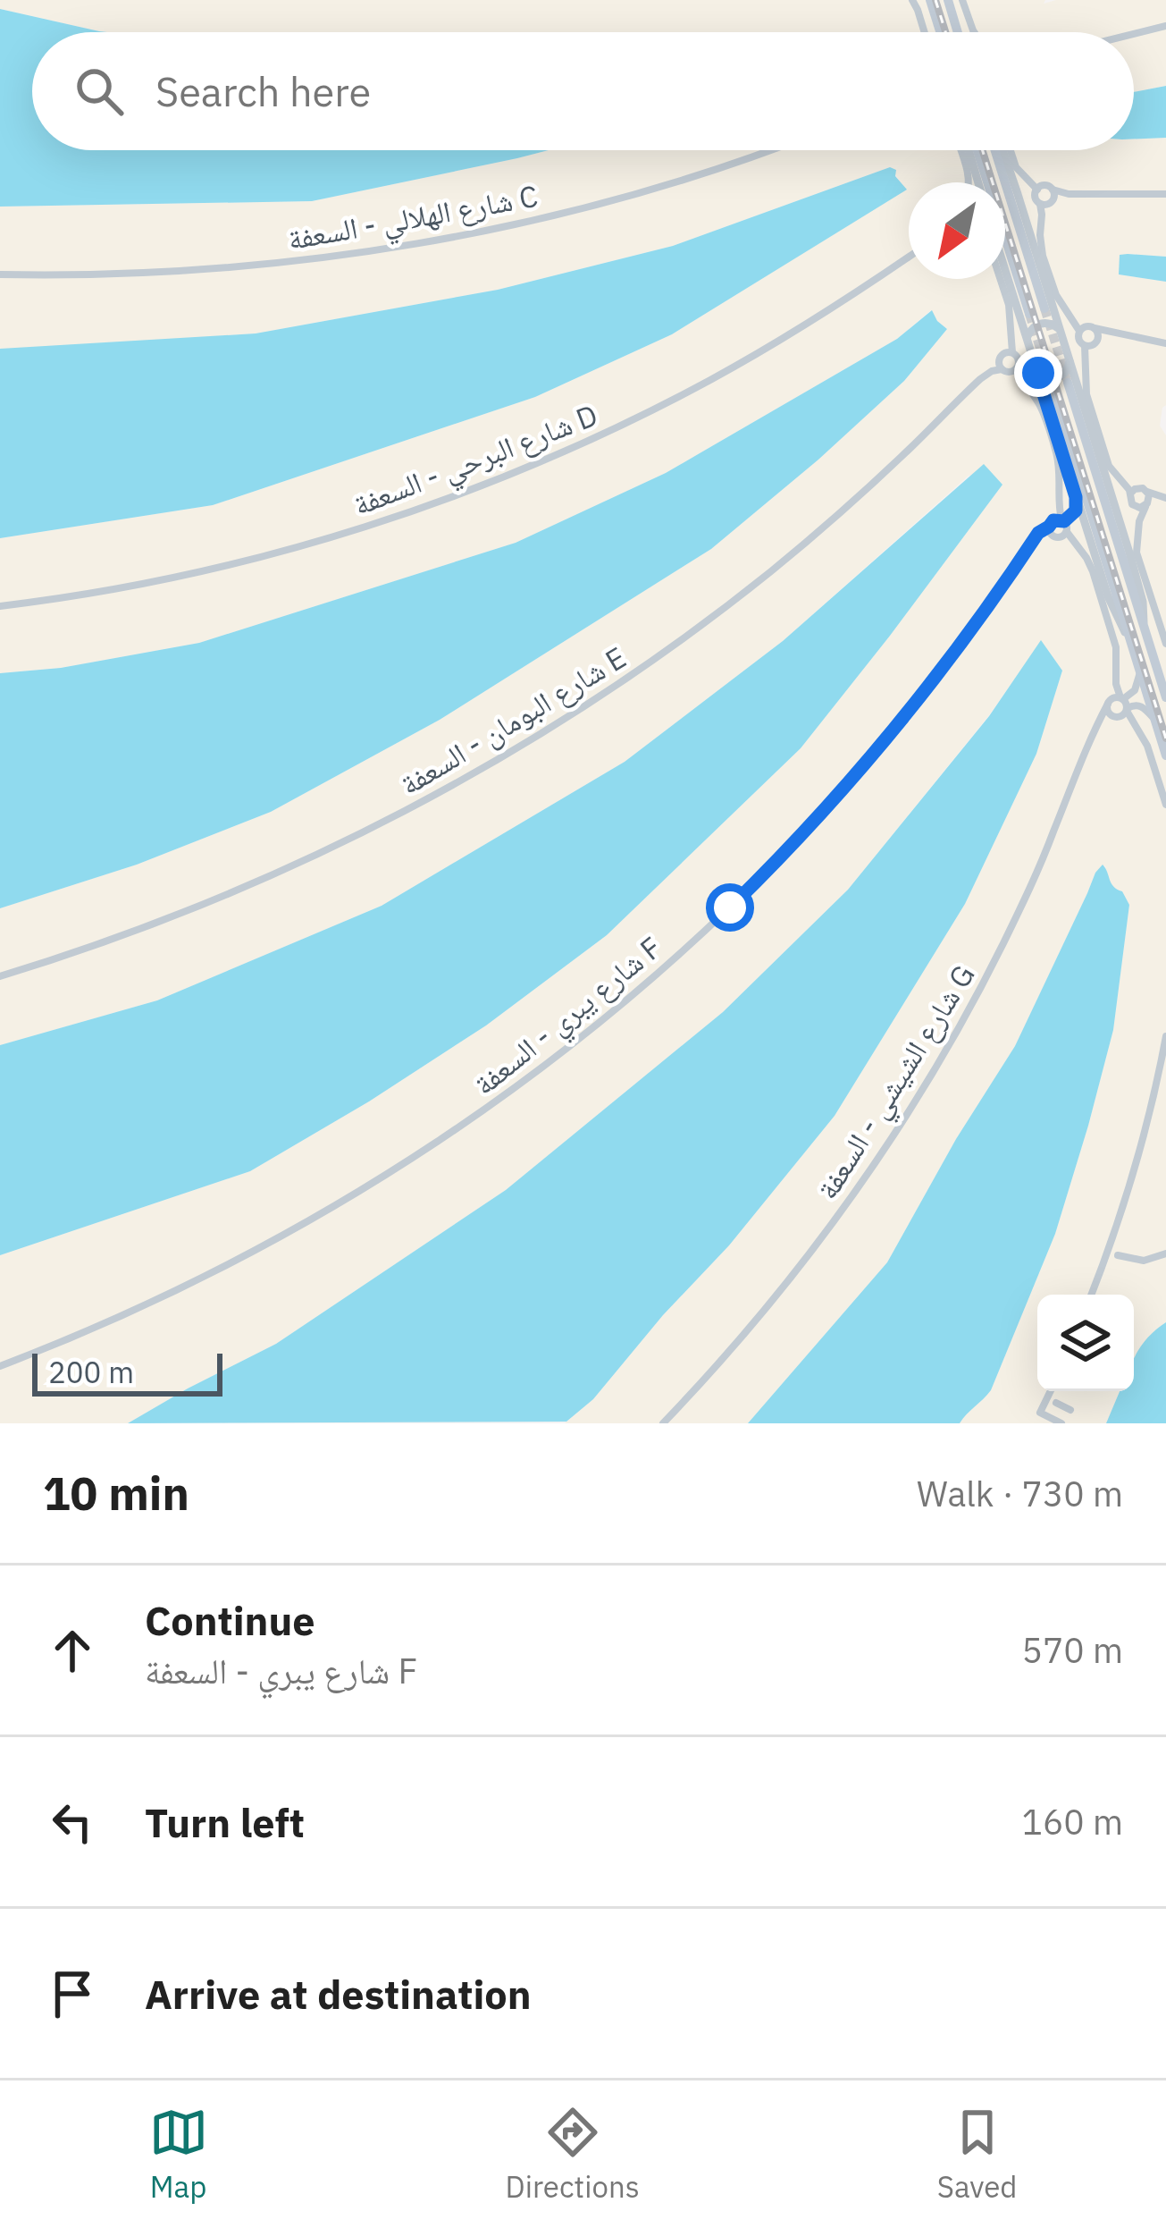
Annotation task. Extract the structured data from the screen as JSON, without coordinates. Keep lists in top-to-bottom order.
{
  "streets": {
    "street": [
      "شارع الهلالي - السعفة C",
      "شارع البرحي - السعفة D",
      "شارع البومان - السعفة E",
      "شارع يبري - السعفة F",
      "شارع الشيشي - السعفة G"
    ]
  },
  "scale_bar": "200 m",
  "north": "bottom left",
  "page": {
    "search": "Search here",
    "scale": "200 m",
    "heading": ["10 min", "Walk · 730 m"],
    "list": [
      ["Continue", "شارع يبري - السعفة F", "570 m"],
      ["Turn left", "160 m"],
      "Arrive at destination"
    ],
    "nav": ["Map", "Directions", "Saved"]
  }
}
